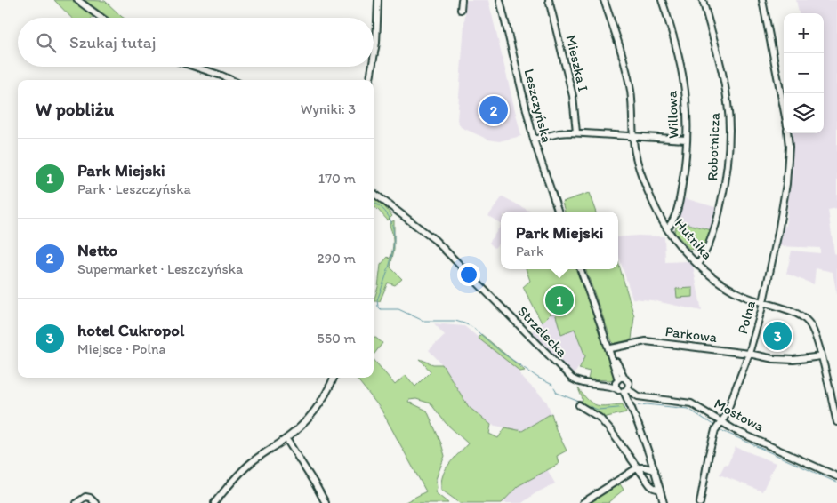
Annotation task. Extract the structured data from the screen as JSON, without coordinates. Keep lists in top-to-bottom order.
{
  "streets": {
    "street": [
      "Mieszka I",
      "Leszczyńska",
      "Willowa",
      "Robotnicza",
      "Hutnika",
      "Polna",
      "Strzelecka",
      "Parkowa",
      "Mostowa"
    ]
  },
  "crossings": [
    ["Willowa", "Hutnika"],
    ["Robotnicza", "Hutnika"],
    ["Hutnika", "Polna"],
    ["Hutnika", "Parkowa"],
    ["Polna", "Parkowa"],
    ["Polna", "Mostowa"]
  ],
  "page": {
    "map_buttons": ["+", "−"],
    "search": "Szukaj tutaj",
    "heading": ["W pobliżu", "Wyniki: 3"],
    "pins": ["2", "1", "3"],
    "list": [
      {
        "mark": "1",
        "name": "Park Miejski",
        "note": "Park · Leszczyńska",
        "value": "170 m"
      },
      {
        "mark": "2",
        "name": "Netto",
        "note": "Supermarket · Leszczyńska",
        "value": "290 m"
      },
      {
        "mark": "3",
        "name": "hotel Cukropol",
        "note": "Miejsce · Polna",
        "value": "550 m"
      }
    ],
    "popup": ["Park Miejski", "Park"]
  }
}
